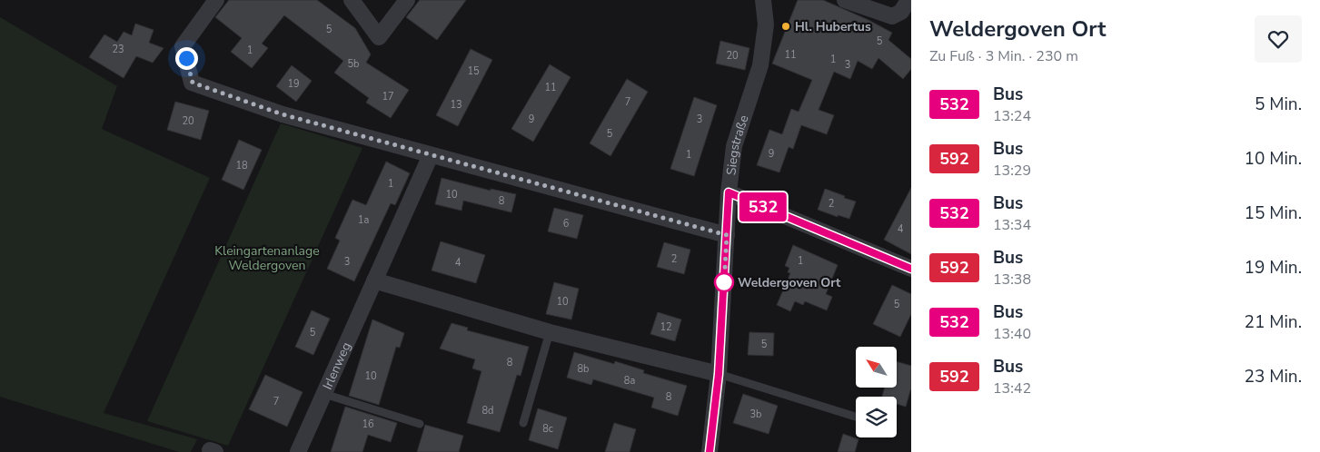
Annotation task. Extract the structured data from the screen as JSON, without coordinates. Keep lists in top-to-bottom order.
{
  "streets": {
    "street": ["Siegstraße", "Irlenweg"]
  },
  "parks": ["Kleingartenanlage Weldergoven"],
  "places": ["Hl. Hubertus", "Weldergoven Ort"],
  "lines": ["bus line 532"],
  "house_numbers": [
    "5",
    "5",
    "23",
    "1",
    "11",
    "20",
    "1",
    "5b",
    "3",
    "15",
    "19",
    "11",
    "17",
    "7",
    "13",
    "9",
    "3",
    "20",
    "5",
    "9",
    "1",
    "18",
    "1",
    "10",
    "8",
    "2",
    "1a",
    "6",
    "4",
    "2",
    "1",
    "3",
    "4",
    "10",
    "5",
    "12",
    "5",
    "5",
    "8",
    "8b",
    "10",
    "8a",
    "8",
    "7",
    "8d",
    "3b",
    "16",
    "8c"
  ],
  "north": "top left",
  "page": {
    "on_map": "532",
    "heading": ["Weldergoven Ort", "Zu Fuß · 3 Min. · 230 m"],
    "list": [
      {
        "mark": "532",
        "name": "Bus",
        "note": "13:24",
        "value": "5 Min."
      },
      {
        "mark": "592",
        "name": "Bus",
        "note": "13:29",
        "value": "10 Min."
      },
      {
        "mark": "532",
        "name": "Bus",
        "note": "13:34",
        "value": "15 Min."
      },
      {
        "mark": "592",
        "name": "Bus",
        "note": "13:38",
        "value": "19 Min."
      },
      {
        "mark": "532",
        "name": "Bus",
        "note": "13:40",
        "value": "21 Min."
      },
      {
        "mark": "592",
        "name": "Bus",
        "note": "13:42",
        "value": "23 Min."
      }
    ]
  }
}
